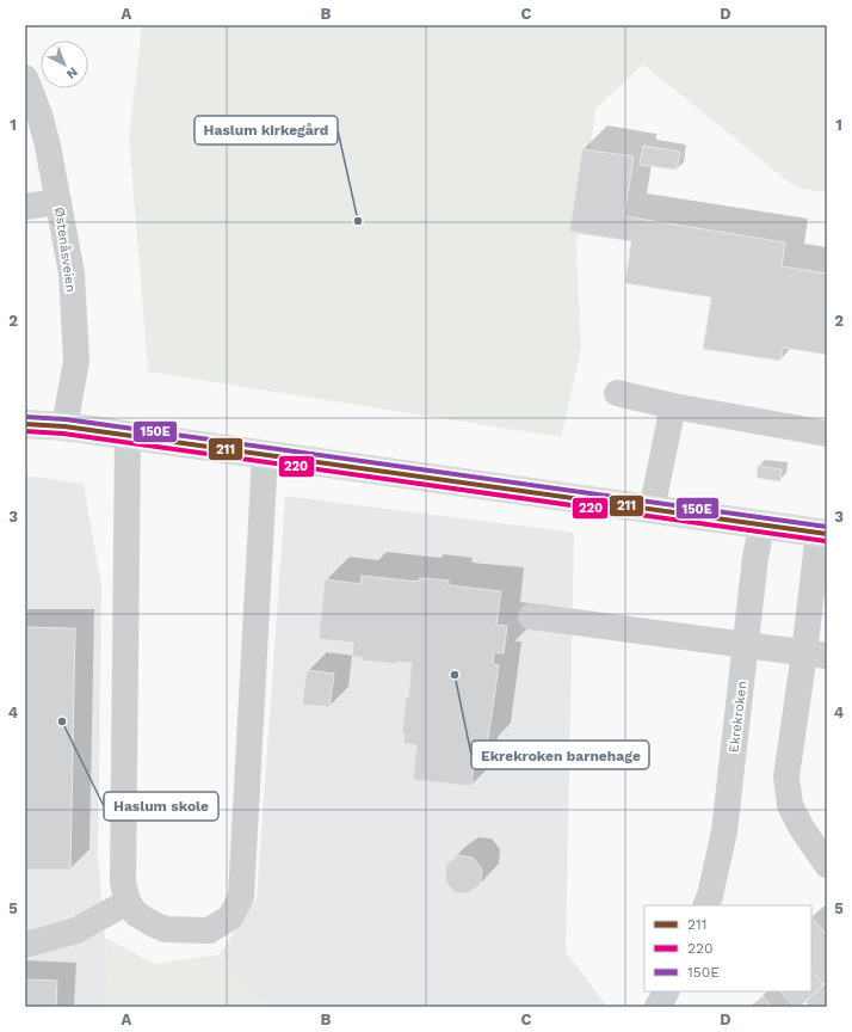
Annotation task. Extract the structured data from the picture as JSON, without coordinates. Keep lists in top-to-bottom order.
{
  "streets": {
    "street": ["Østenåsveien", "Ekrekroken"]
  },
  "places": ["Haslum kirkegård", "Ekrekroken barnehage", "Haslum skole"],
  "lines": ["transit line 150E", "transit line 211", "transit line 220"],
  "legend": ["211", "220", "150E"],
  "north": "bottom right",
  "grid": {
    "columns": [
      "A",
      "B",
      "C",
      "D"
    ],
    "rows": [
      "1",
      "2",
      "3",
      "4",
      "5"
    ]
  }
}
